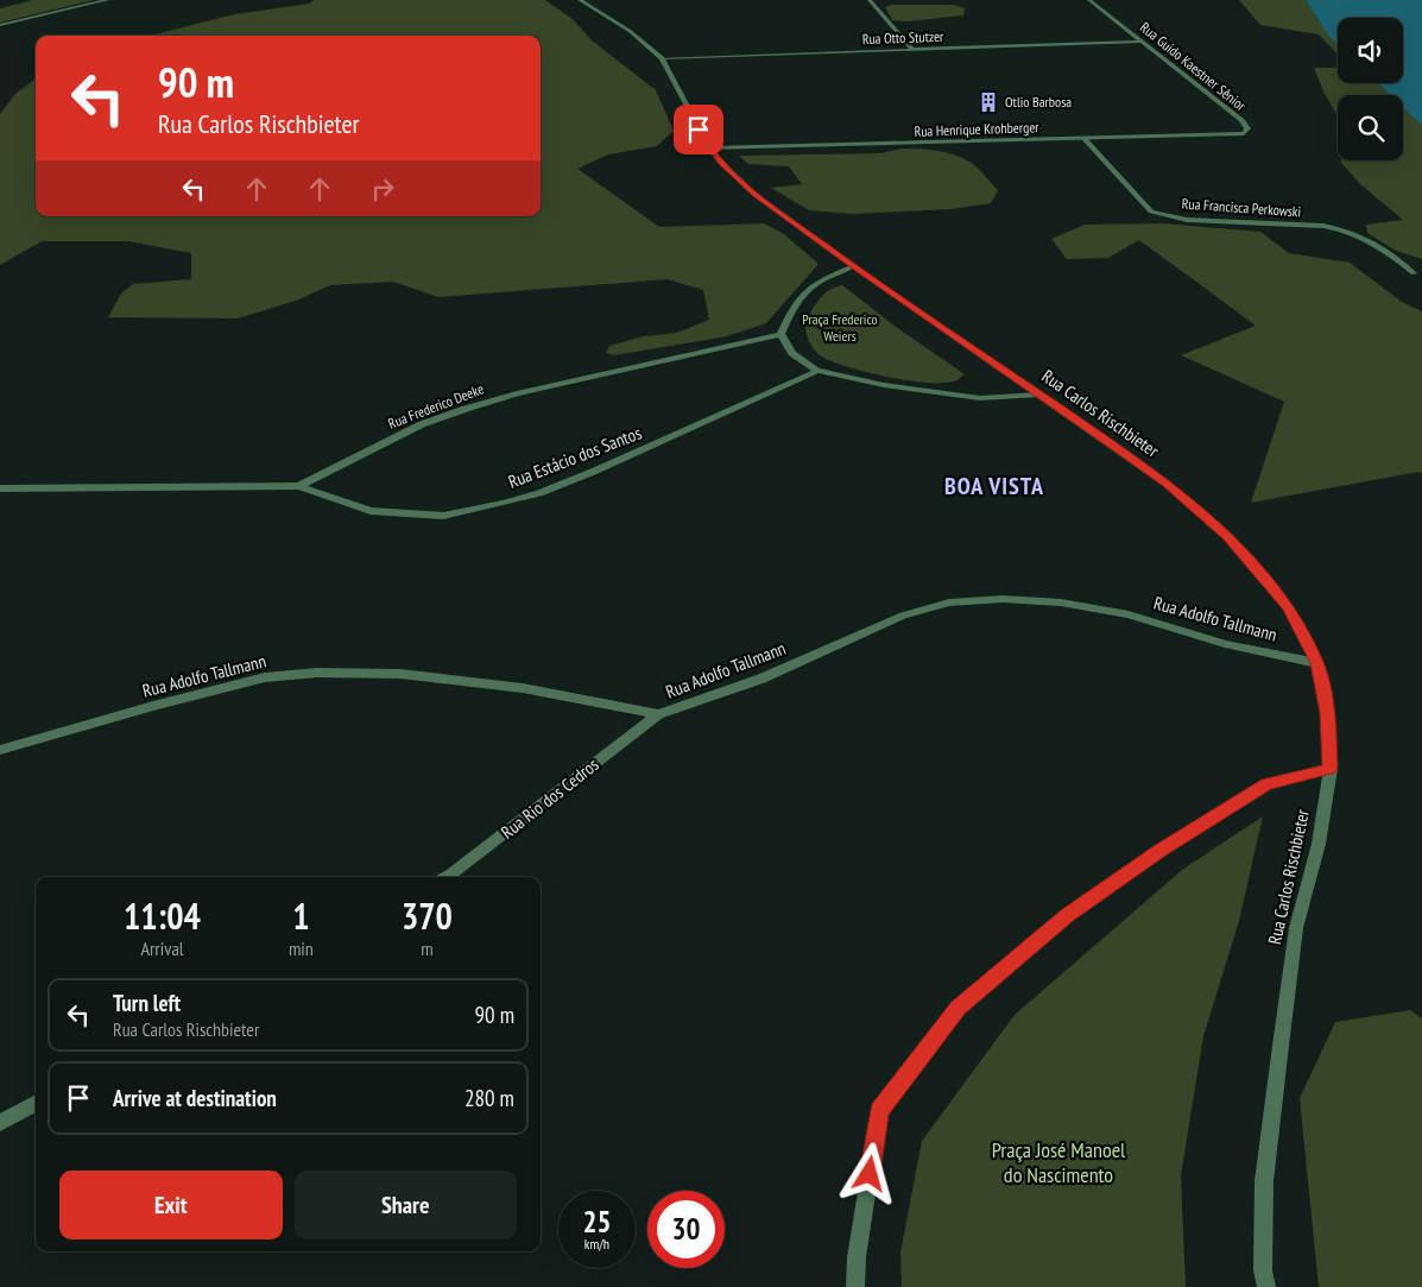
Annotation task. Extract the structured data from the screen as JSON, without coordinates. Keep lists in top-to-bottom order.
{
  "streets": {
    "street": [
      "Rua Otto Stutzer",
      "Rua Guido Kaestner Sênior",
      "Rua Henrique Krohberger",
      "Rua Francisca Perkowski",
      "Rua Frederico Deeke",
      "Rua Carlos Rischbieter",
      "Rua Estácio dos Santos",
      "Rua Adolfo Tallmann",
      "Rua Rio dos Cedros"
    ]
  },
  "crossings": [
    ["Rua Otto Stutzer", "Rua Guido Kaestner Sênior"],
    ["Rua Otto Stutzer", "Rua Carlos Rischbieter"],
    ["Rua Guido Kaestner Sênior", "Rua Henrique Krohberger"],
    ["Rua Henrique Krohberger", "Rua Francisca Perkowski"],
    ["Rua Henrique Krohberger", "Rua Carlos Rischbieter"],
    ["Rua Frederico Deeke", "Rua Estácio dos Santos"],
    ["Rua Carlos Rischbieter", "Rua Adolfo Tallmann"],
    ["Rua Adolfo Tallmann", "Rua Rio dos Cedros"]
  ],
  "districts": ["BOA VISTA"],
  "parks": ["Praça Frederico Weiers", "Praça José Manoel do Nascimento"],
  "places": {
    "building": ["Otlio Barbosa"]
  },
  "page": {
    "turn": ["90 m", "Rua Carlos Rischbieter"],
    "eta": [
      "11:04",
      "Arrival",
      "1",
      "min",
      "370",
      "m"
    ],
    "list": [
      {
        "name": "Turn left",
        "note": "Rua Carlos Rischbieter",
        "value": "90 m"
      },
      {
        "name": "Arrive at destination",
        "value": "280 m"
      }
    ],
    "buttons": ["Exit", "Share"],
    "speed": "25 km/h",
    "limit": "30"
  }
}
